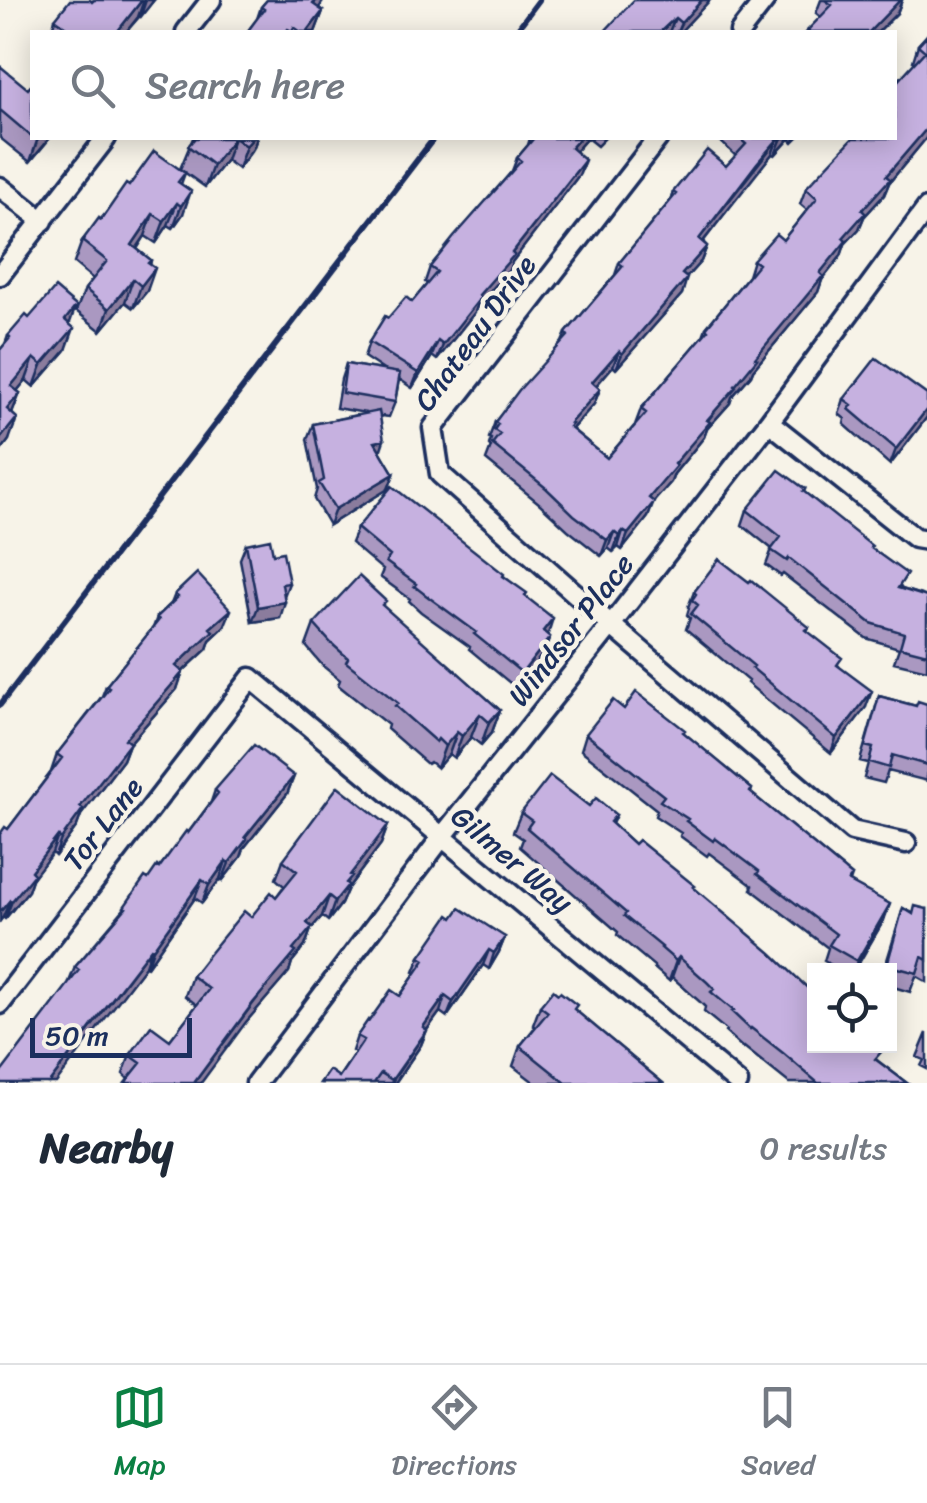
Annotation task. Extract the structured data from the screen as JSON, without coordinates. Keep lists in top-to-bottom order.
{
  "streets": {
    "street": [
      "Chateau Drive",
      "Windsor Place",
      "Tor Lane",
      "Gilmer Way"
    ]
  },
  "crossings": [
    ["Chateau Drive", "Windsor Place"],
    ["Windsor Place", "Gilmer Way"],
    ["Tor Lane", "Gilmer Way"]
  ],
  "scale_bar": "50 m",
  "page": {
    "search": "Search here",
    "scale": "50 m",
    "heading": ["Nearby", "0 results"],
    "nav": ["Map", "Directions", "Saved"]
  }
}
